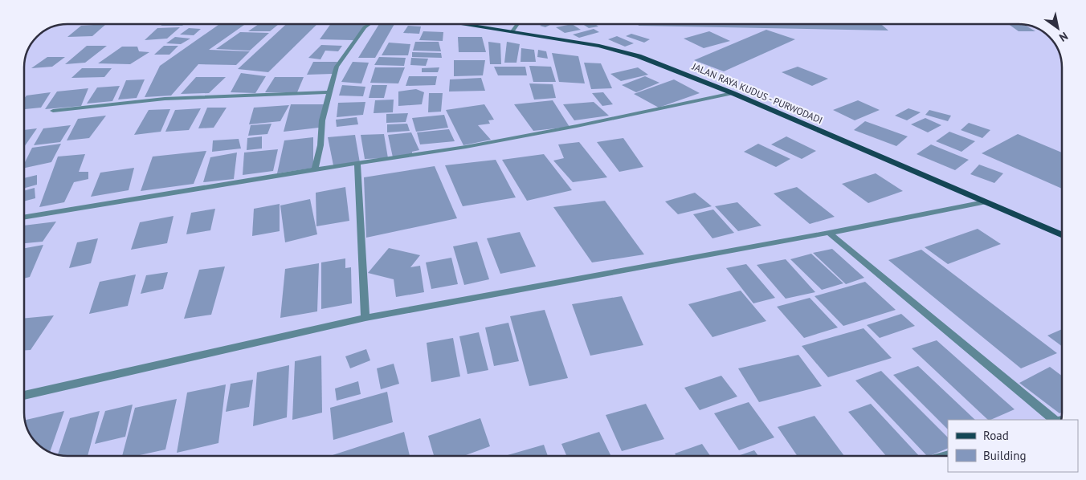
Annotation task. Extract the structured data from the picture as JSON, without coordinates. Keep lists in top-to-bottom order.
{
  "streets": {
    "main road": ["JALAN RAYA KUDUS - PURWODADI"]
  },
  "legend": ["Road", "Building"],
  "north": "bottom right"
}
